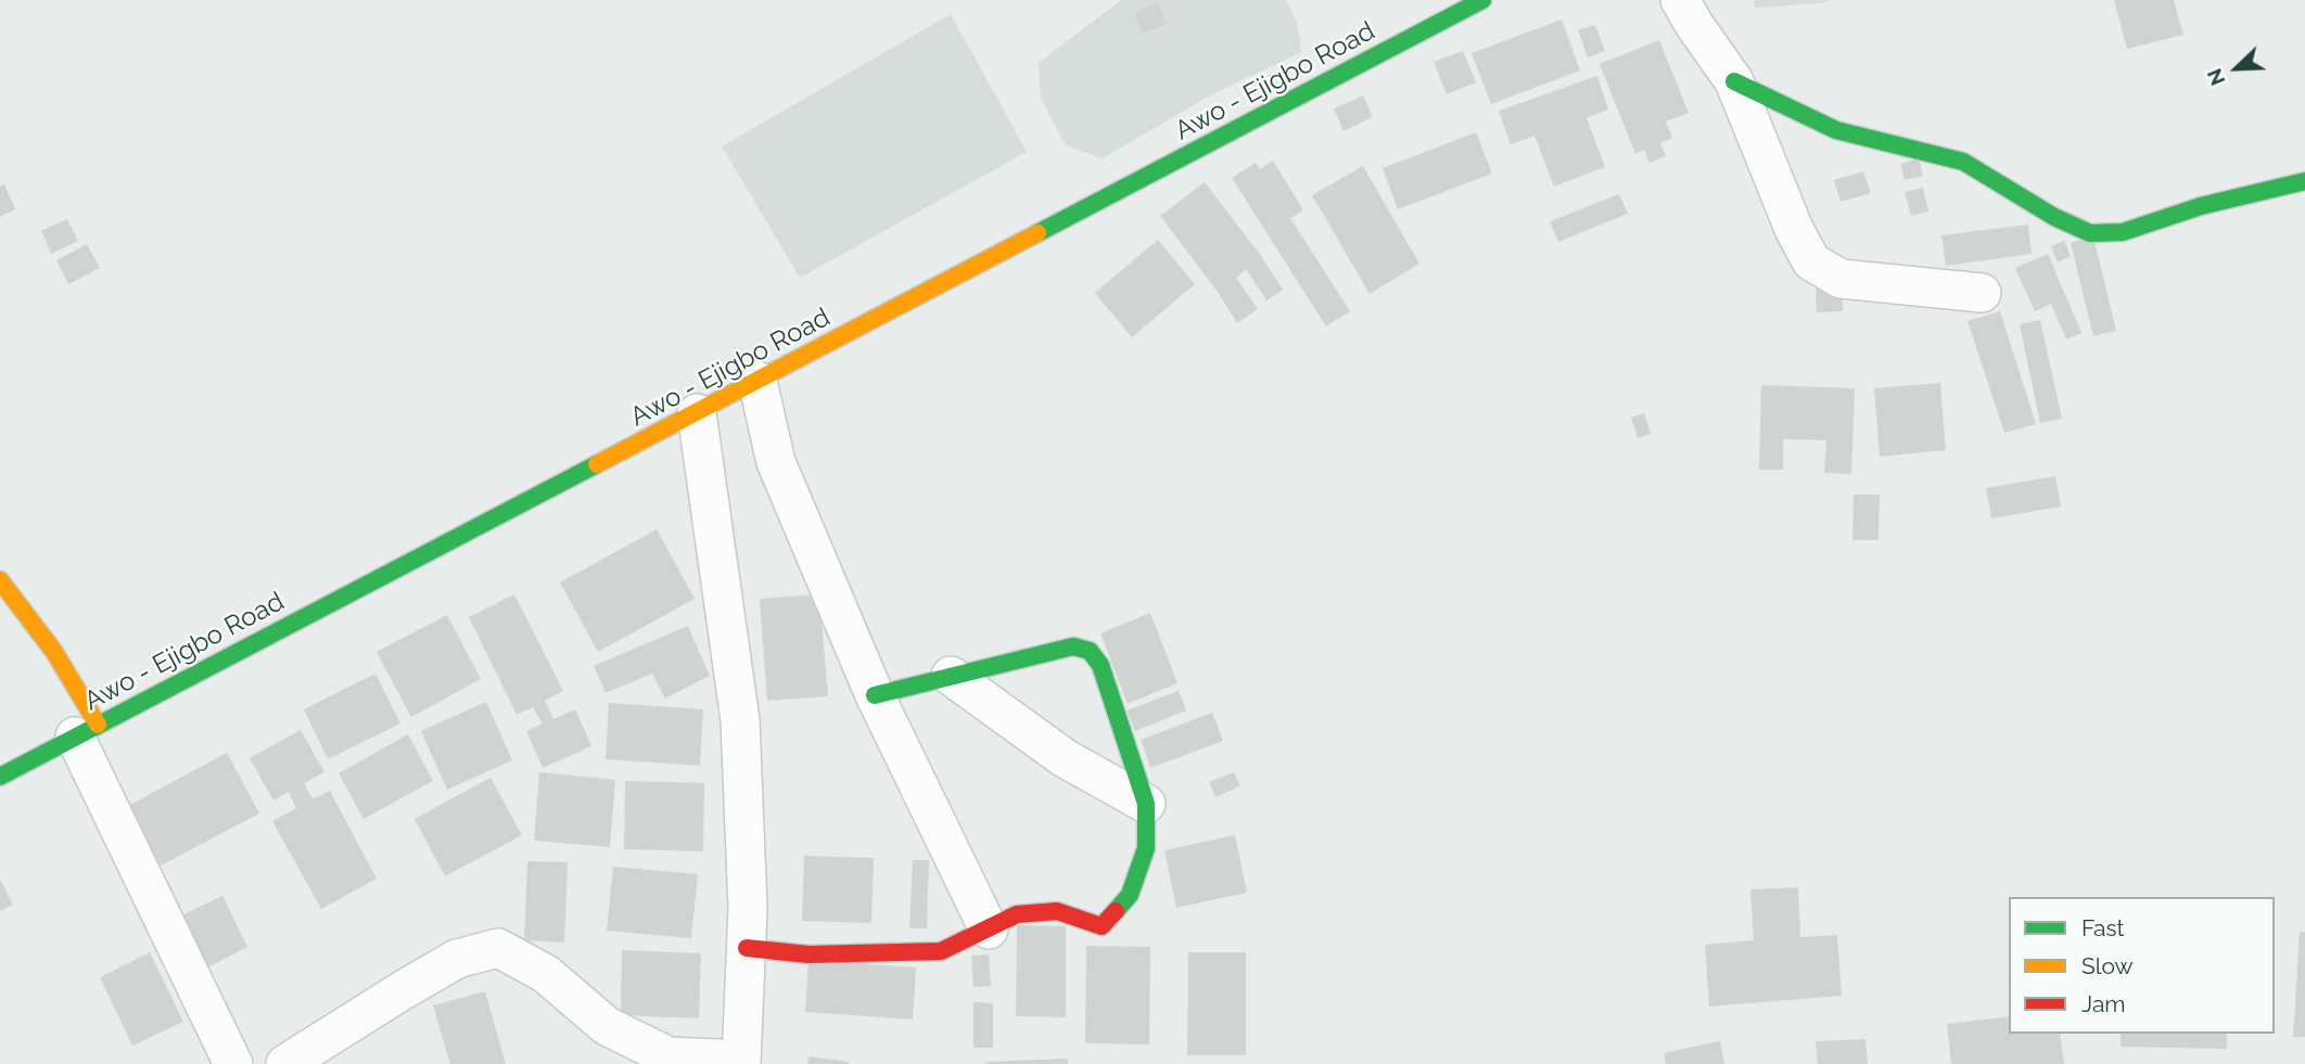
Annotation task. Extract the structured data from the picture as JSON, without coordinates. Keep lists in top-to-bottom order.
{
  "streets": {
    "main road": ["Awo - Ejigbo Road"]
  },
  "legend": ["Fast", "Slow", "Jam"],
  "north": "bottom left"
}
